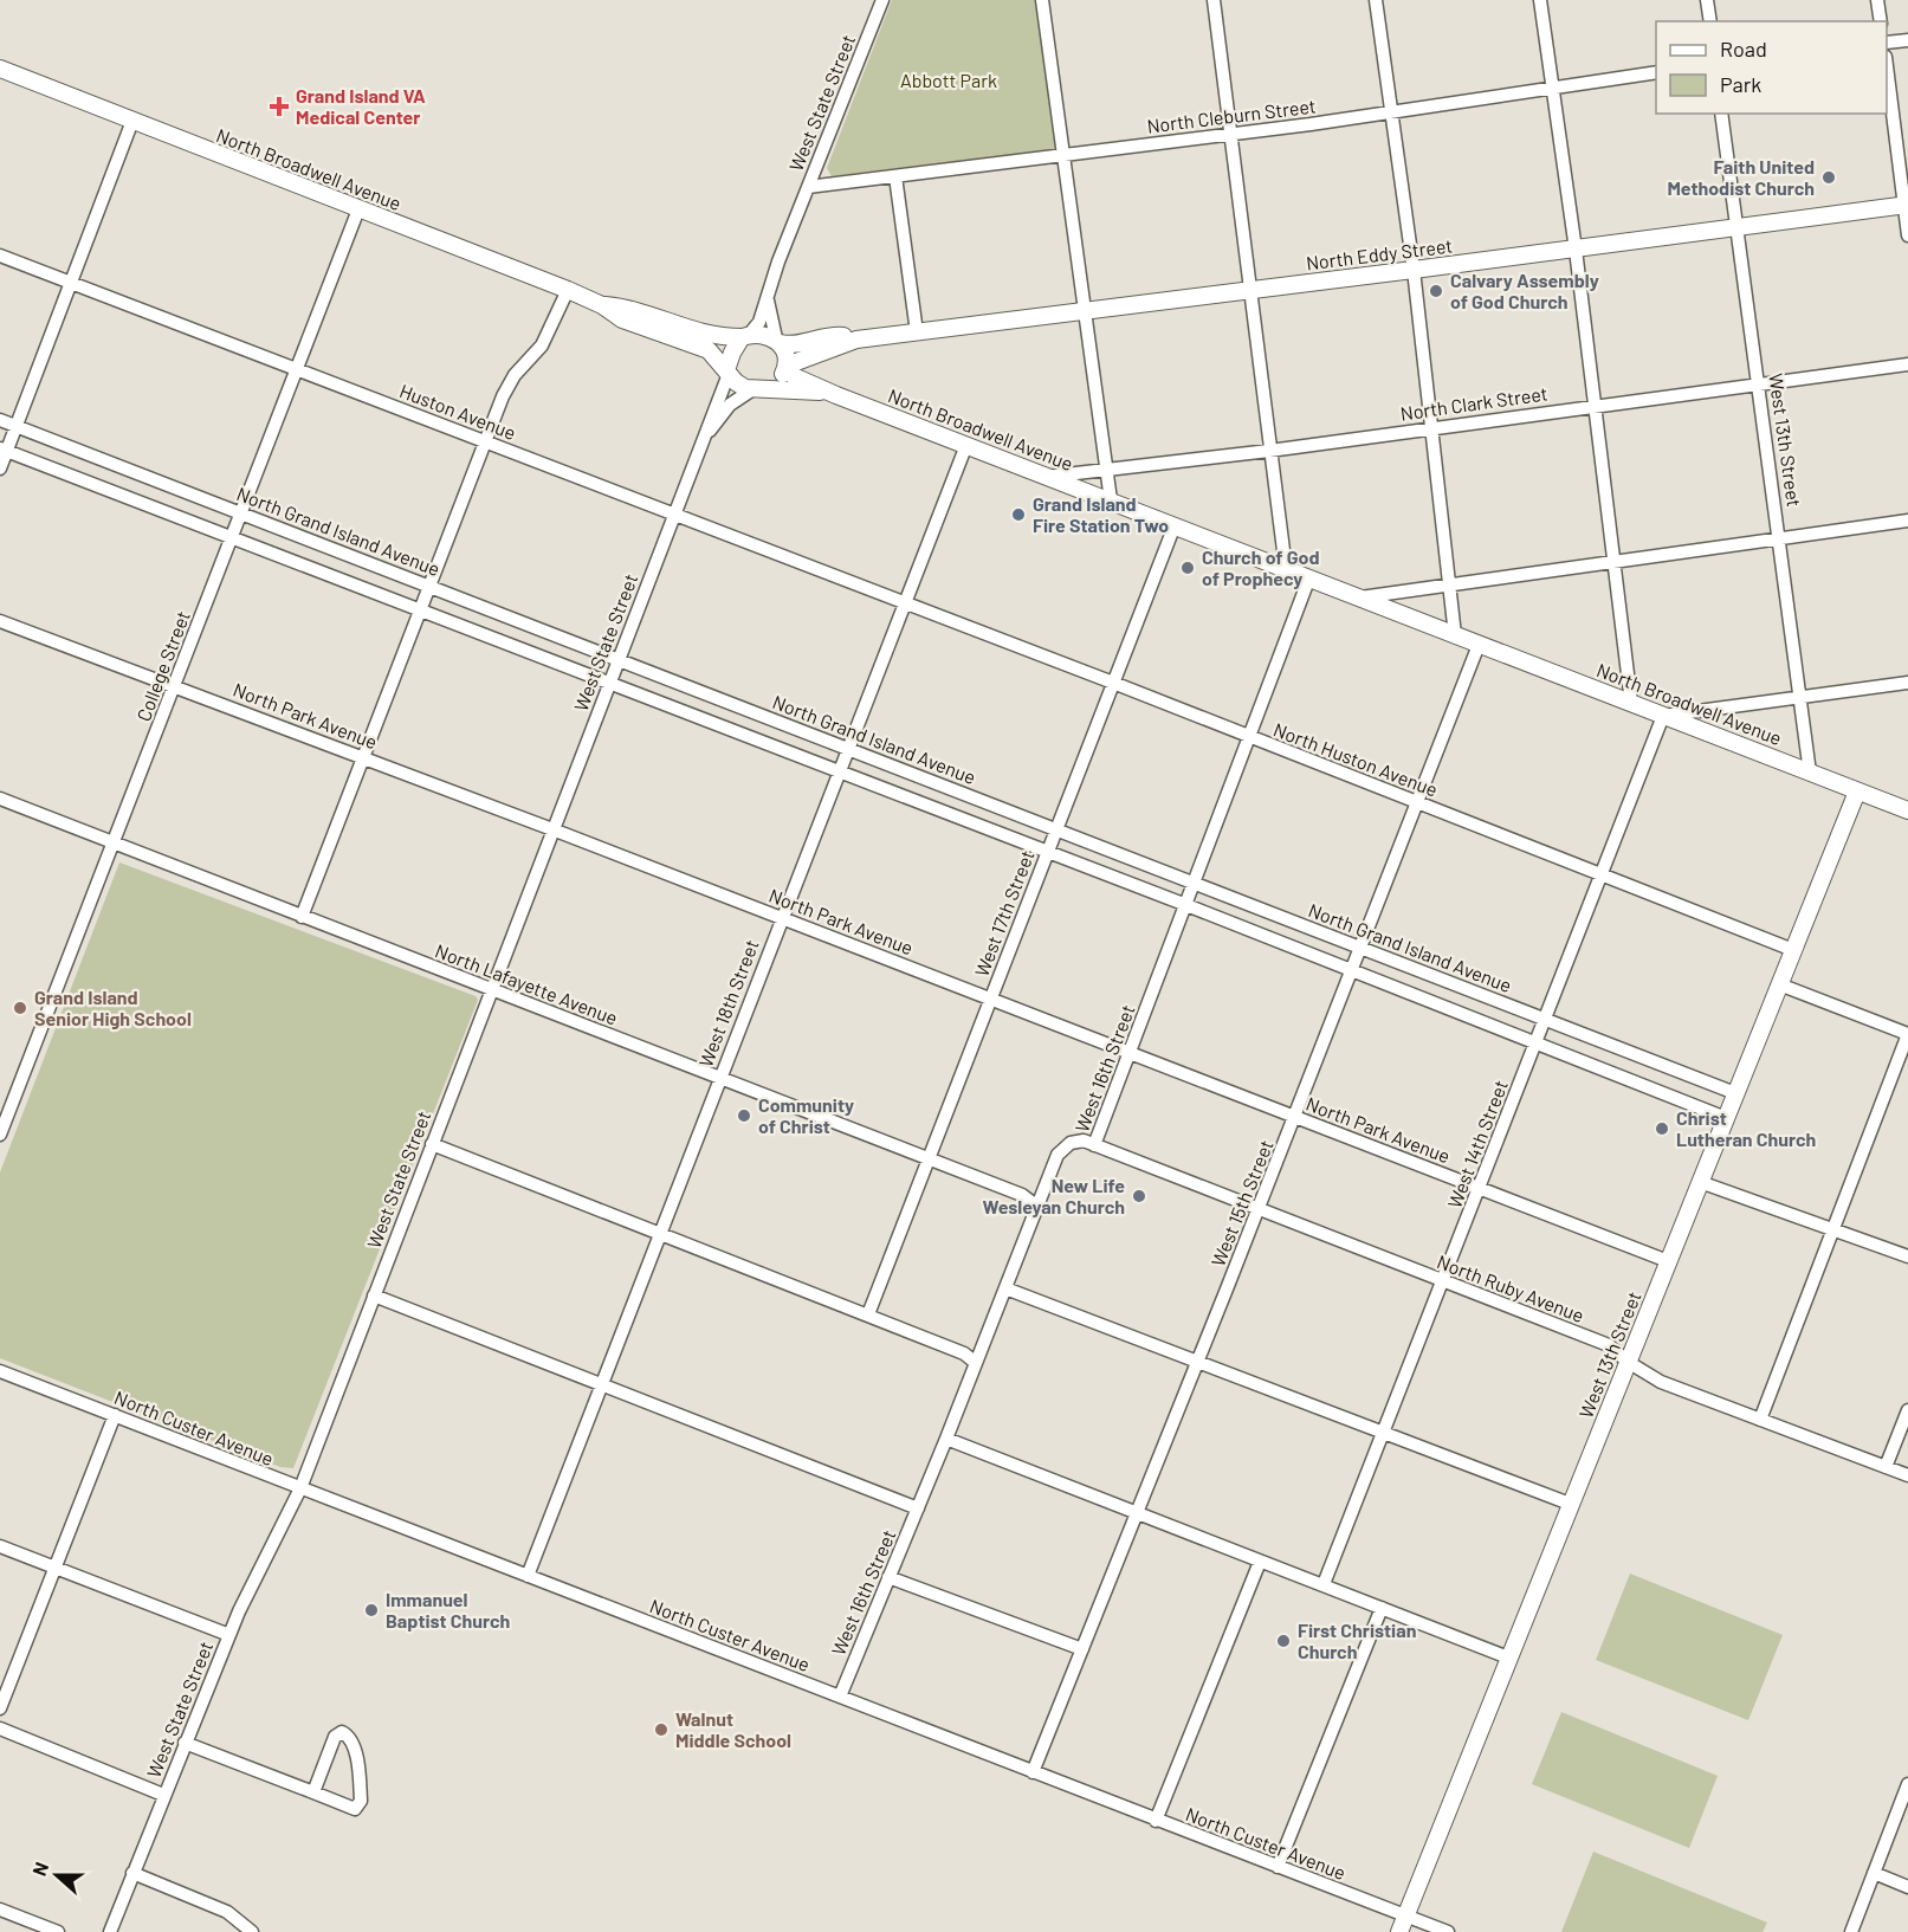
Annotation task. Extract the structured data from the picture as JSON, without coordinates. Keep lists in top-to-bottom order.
{
  "streets": {
    "main road": ["North Broadwell Avenue", "North Eddy Street", "West 13th Street"],
    "street": [
      "West State Street",
      "North Cleburn Street",
      "North Clark Street",
      "Huston Avenue",
      "North Grand Island Avenue",
      "College Street",
      "North Park Avenue",
      "North Huston Avenue",
      "West 17th Street",
      "North Lafayette Avenue",
      "West 18th Street",
      "West 16th Street",
      "West 14th Street",
      "West 15th Street",
      "North Ruby Avenue",
      "North Custer Avenue"
    ]
  },
  "crossings": [
    ["West State Street", "North Cleburn Street"],
    ["West State Street", "North Broadwell Avenue"],
    ["West State Street", "North Eddy Street"],
    ["West State Street", "Huston Avenue"],
    ["West State Street", "North Grand Island Avenue"],
    ["West State Street", "North Park Avenue"],
    ["West State Street", "North Lafayette Avenue"],
    ["West State Street", "North Custer Avenue"],
    ["North Broadwell Avenue", "North Eddy Street"],
    ["North Broadwell Avenue", "North Clark Street"],
    ["North Broadwell Avenue", "West 13th Street"],
    ["North Broadwell Avenue", "College Street"],
    ["North Broadwell Avenue", "West 17th Street"],
    ["North Broadwell Avenue", "West 18th Street"],
    ["North Broadwell Avenue", "West 16th Street"],
    ["North Broadwell Avenue", "West 14th Street"],
    ["North Broadwell Avenue", "West 15th Street"],
    ["North Eddy Street", "West 13th Street"],
    ["North Clark Street", "West 13th Street"],
    ["Huston Avenue", "College Street"],
    ["Huston Avenue", "North Huston Avenue"],
    ["Huston Avenue", "West 18th Street"],
    ["West 13th Street", "North Grand Island Avenue"],
    ["West 13th Street", "North Park Avenue"],
    ["West 13th Street", "North Huston Avenue"],
    ["West 13th Street", "North Ruby Avenue"],
    ["West 13th Street", "North Custer Avenue"],
    ["North Grand Island Avenue", "College Street"],
    ["North Grand Island Avenue", "West 17th Street"],
    ["North Grand Island Avenue", "West 18th Street"],
    ["North Grand Island Avenue", "West 16th Street"],
    ["North Grand Island Avenue", "West 14th Street"],
    ["North Grand Island Avenue", "West 15th Street"],
    ["College Street", "North Park Avenue"],
    ["College Street", "North Lafayette Avenue"],
    ["North Park Avenue", "West 17th Street"],
    ["North Park Avenue", "West 18th Street"],
    ["North Park Avenue", "West 16th Street"],
    ["North Park Avenue", "West 14th Street"],
    ["North Park Avenue", "West 15th Street"],
    ["North Huston Avenue", "West 17th Street"],
    ["North Huston Avenue", "West 18th Street"],
    ["North Huston Avenue", "West 16th Street"],
    ["North Huston Avenue", "West 14th Street"],
    ["North Huston Avenue", "West 15th Street"],
    ["West 17th Street", "North Lafayette Avenue"],
    ["North Lafayette Avenue", "West 18th Street"],
    ["North Lafayette Avenue", "West 16th Street"],
    ["West 18th Street", "North Custer Avenue"],
    ["West 16th Street", "North Ruby Avenue"],
    ["West 16th Street", "North Custer Avenue"],
    ["West 14th Street", "North Ruby Avenue"],
    ["West 15th Street", "North Ruby Avenue"],
    ["West 15th Street", "North Custer Avenue"]
  ],
  "parks": ["Abbott Park"],
  "places": {
    "health": ["Grand Island VA Medical Center"],
    "other": [
      "Faith United Methodist Church",
      "Calvary Assembly of God Church",
      "Grand Island Fire Station Two",
      "Church of God of Prophecy",
      "Grand Island Senior High School",
      "Community of Christ",
      "Christ Lutheran Church",
      "New Life Wesleyan Church",
      "Immanuel Baptist Church",
      "First Christian Church",
      "Walnut Middle School"
    ]
  },
  "legend": ["Road", "Park"],
  "north": "left"
}
